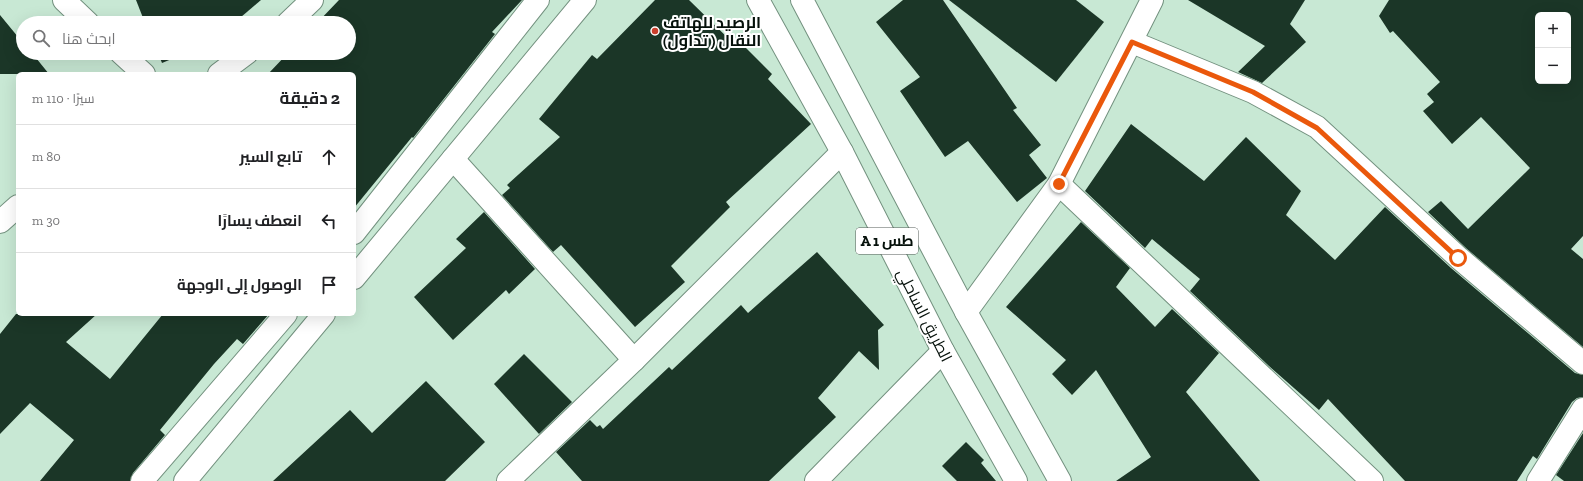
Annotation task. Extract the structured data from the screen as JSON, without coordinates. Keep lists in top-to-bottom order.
{
  "streets": {
    "main road": ["A 1 طس", "الطريق الساحلي"]
  },
  "places": ["الرصيد للهاتف النقال ( تداول)"],
  "page": {
    "map_buttons": ["+", "−"],
    "search": "ابحث هنا",
    "heading": ["2 دقيقة", "سيرًا · 110 m"],
    "list": [
      ["تابع السير", "80 m"],
      ["انعطف يسارًا", "30 m"],
      "الوصول إلى الوجهة"
    ]
  }
}
